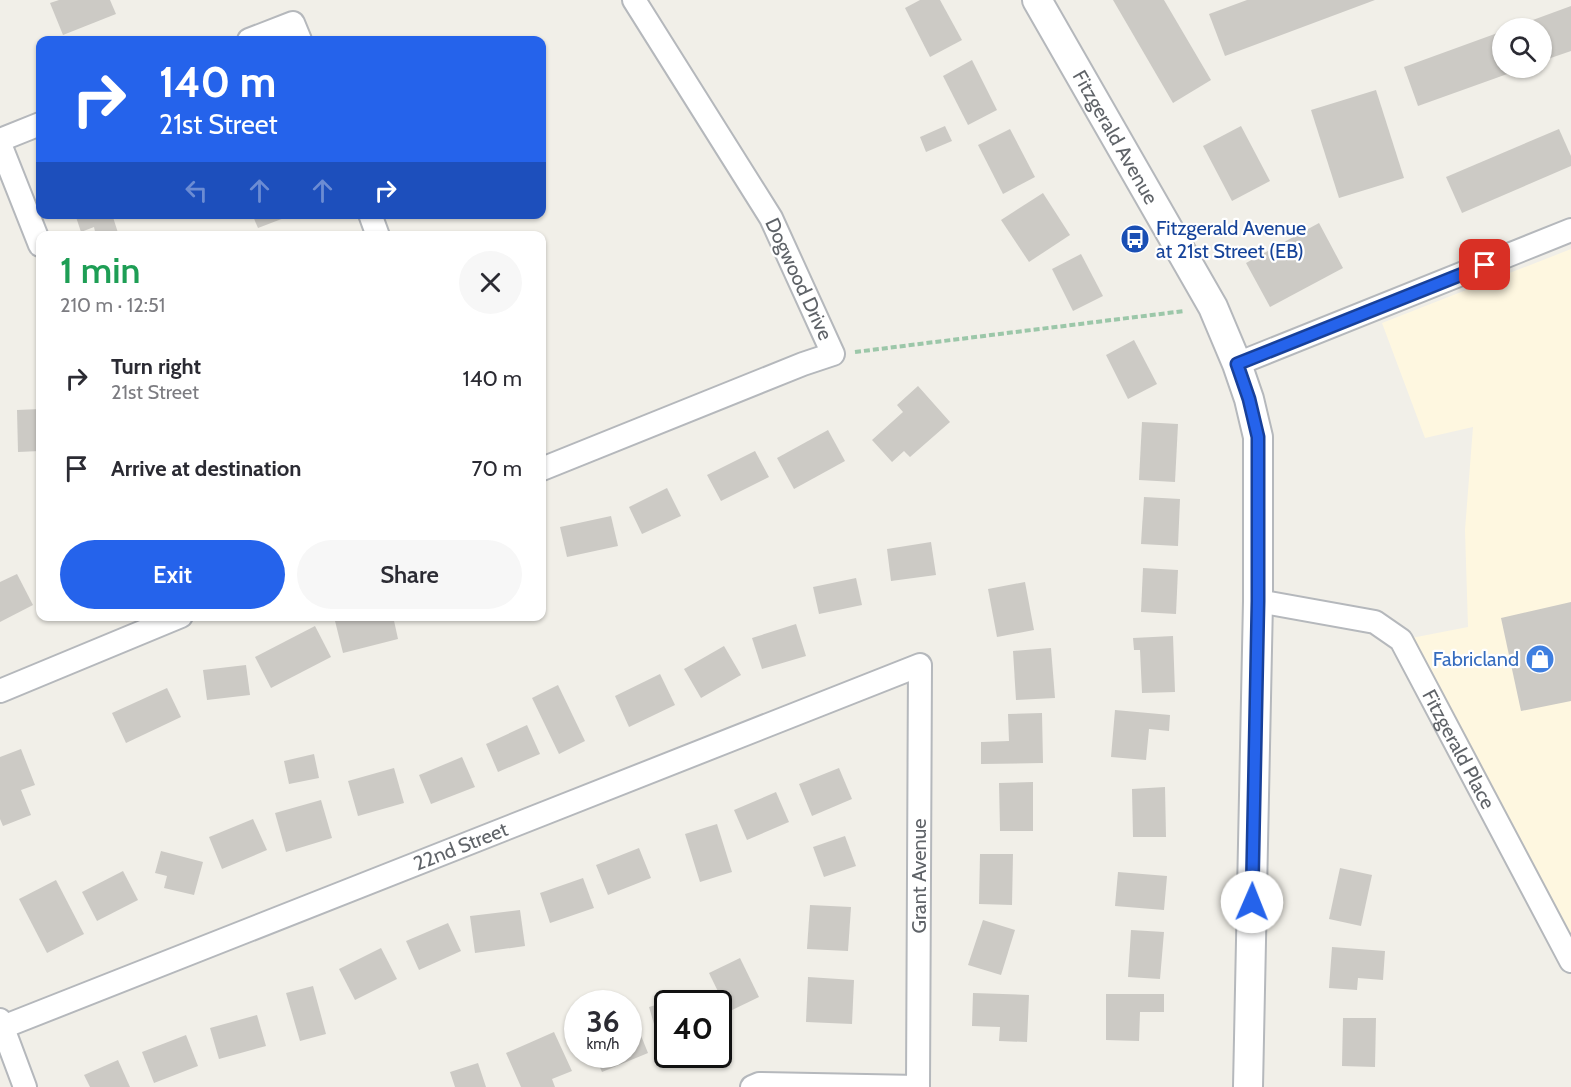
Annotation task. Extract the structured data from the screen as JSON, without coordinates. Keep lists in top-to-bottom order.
{
  "streets": {
    "street": [
      "Fitzgerald Avenue",
      "Dogwood Drive",
      "Fitzgerald Place",
      "22nd Street",
      "Grant Avenue"
    ]
  },
  "crossings": [
    ["Fitzgerald Avenue", "Fitzgerald Place"],
    ["22nd Street", "Grant Avenue"]
  ],
  "places": {
    "bus stop": ["Fitzgerald Avenue at 21st Street (EB)"],
    "shop": ["Fabricland"]
  },
  "page": {
    "turn": ["140 m", "21st Street"],
    "heading": ["1 min", "210 m · 12:51"],
    "list": [
      {
        "name": "Turn right",
        "note": "21st Street",
        "value": "140 m"
      },
      {
        "name": "Arrive at destination",
        "value": "70 m"
      }
    ],
    "buttons": ["Exit", "Share"],
    "speed": "36 km/h",
    "limit": "40"
  }
}
